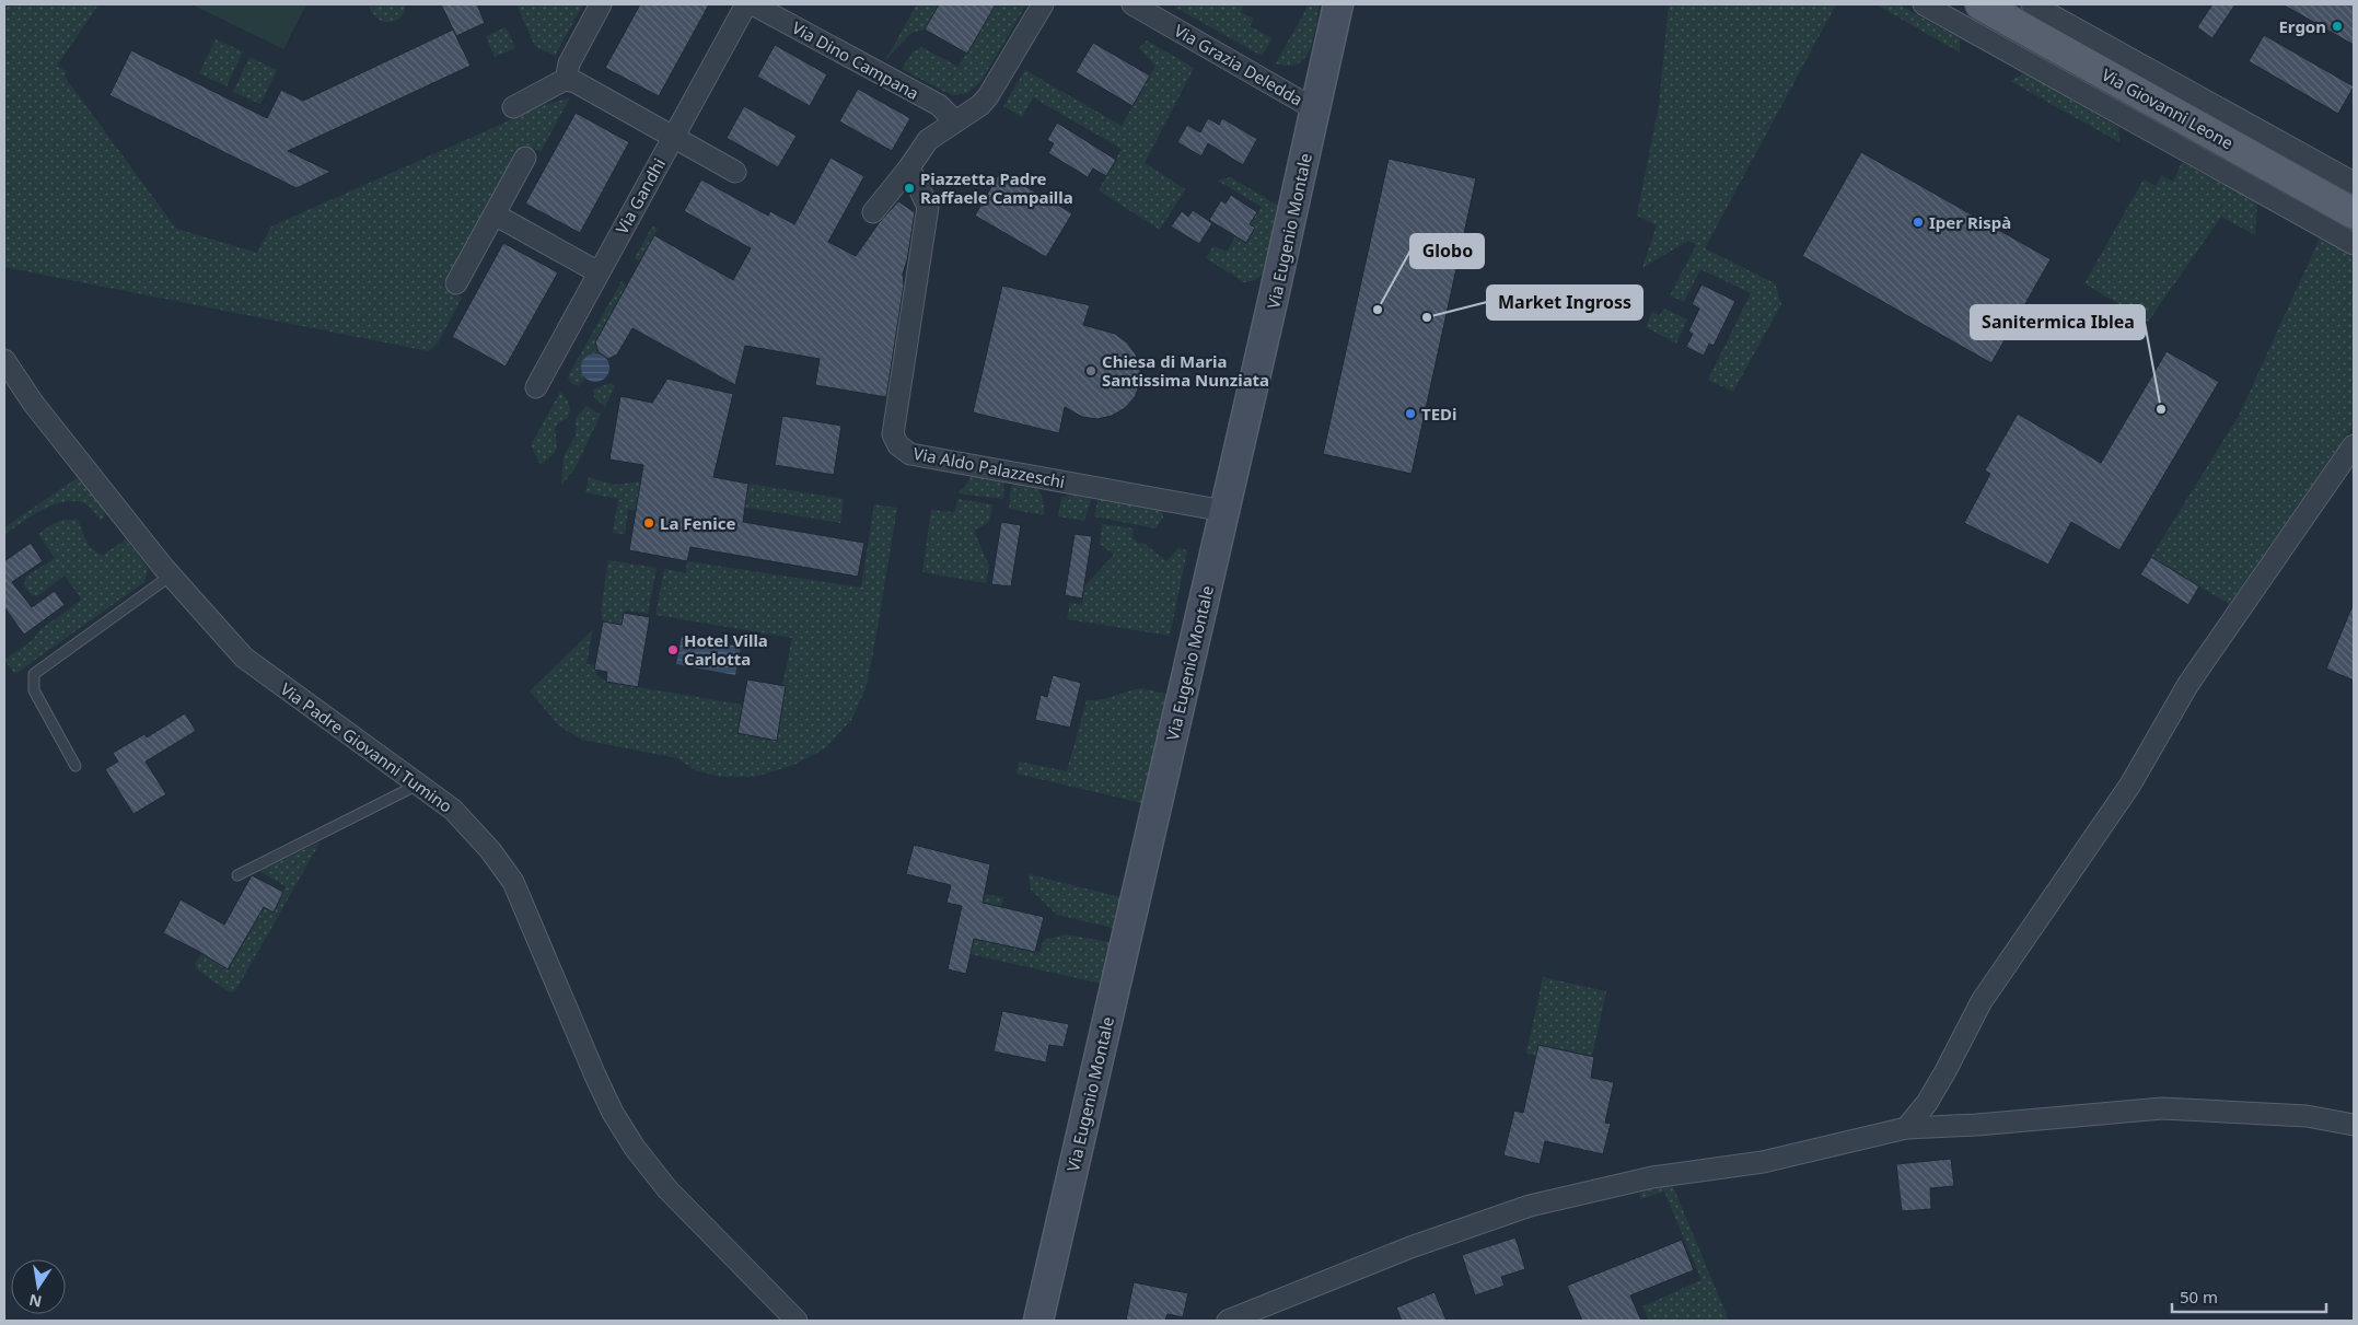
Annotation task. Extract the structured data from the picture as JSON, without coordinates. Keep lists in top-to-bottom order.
{
  "streets": {
    "main road": ["Via Giovanni Leone", "Via Eugenio Montale"],
    "street": [
      "Via Dino Campana",
      "Via Grazia Deledda",
      "Via Gandhi",
      "Via Aldo Palazzeschi",
      "Via Padre Giovanni Tumino"
    ]
  },
  "crossings": [
    ["Via Grazia Deledda", "Via Eugenio Montale"],
    ["Via Eugenio Montale", "Via Aldo Palazzeschi"]
  ],
  "places": [
    "Ergon",
    "Piazzetta Padre Raffaele Campailla",
    "Iper Rispà",
    "Globo",
    "Market Ingross",
    "Chiesa di Maria Santissima Nunziata",
    "Sanitermica Iblea",
    "TEDi",
    "La Fenice",
    "Hotel Villa Carlotta"
  ],
  "scale_bar": "50 m",
  "north": "bottom"
}
